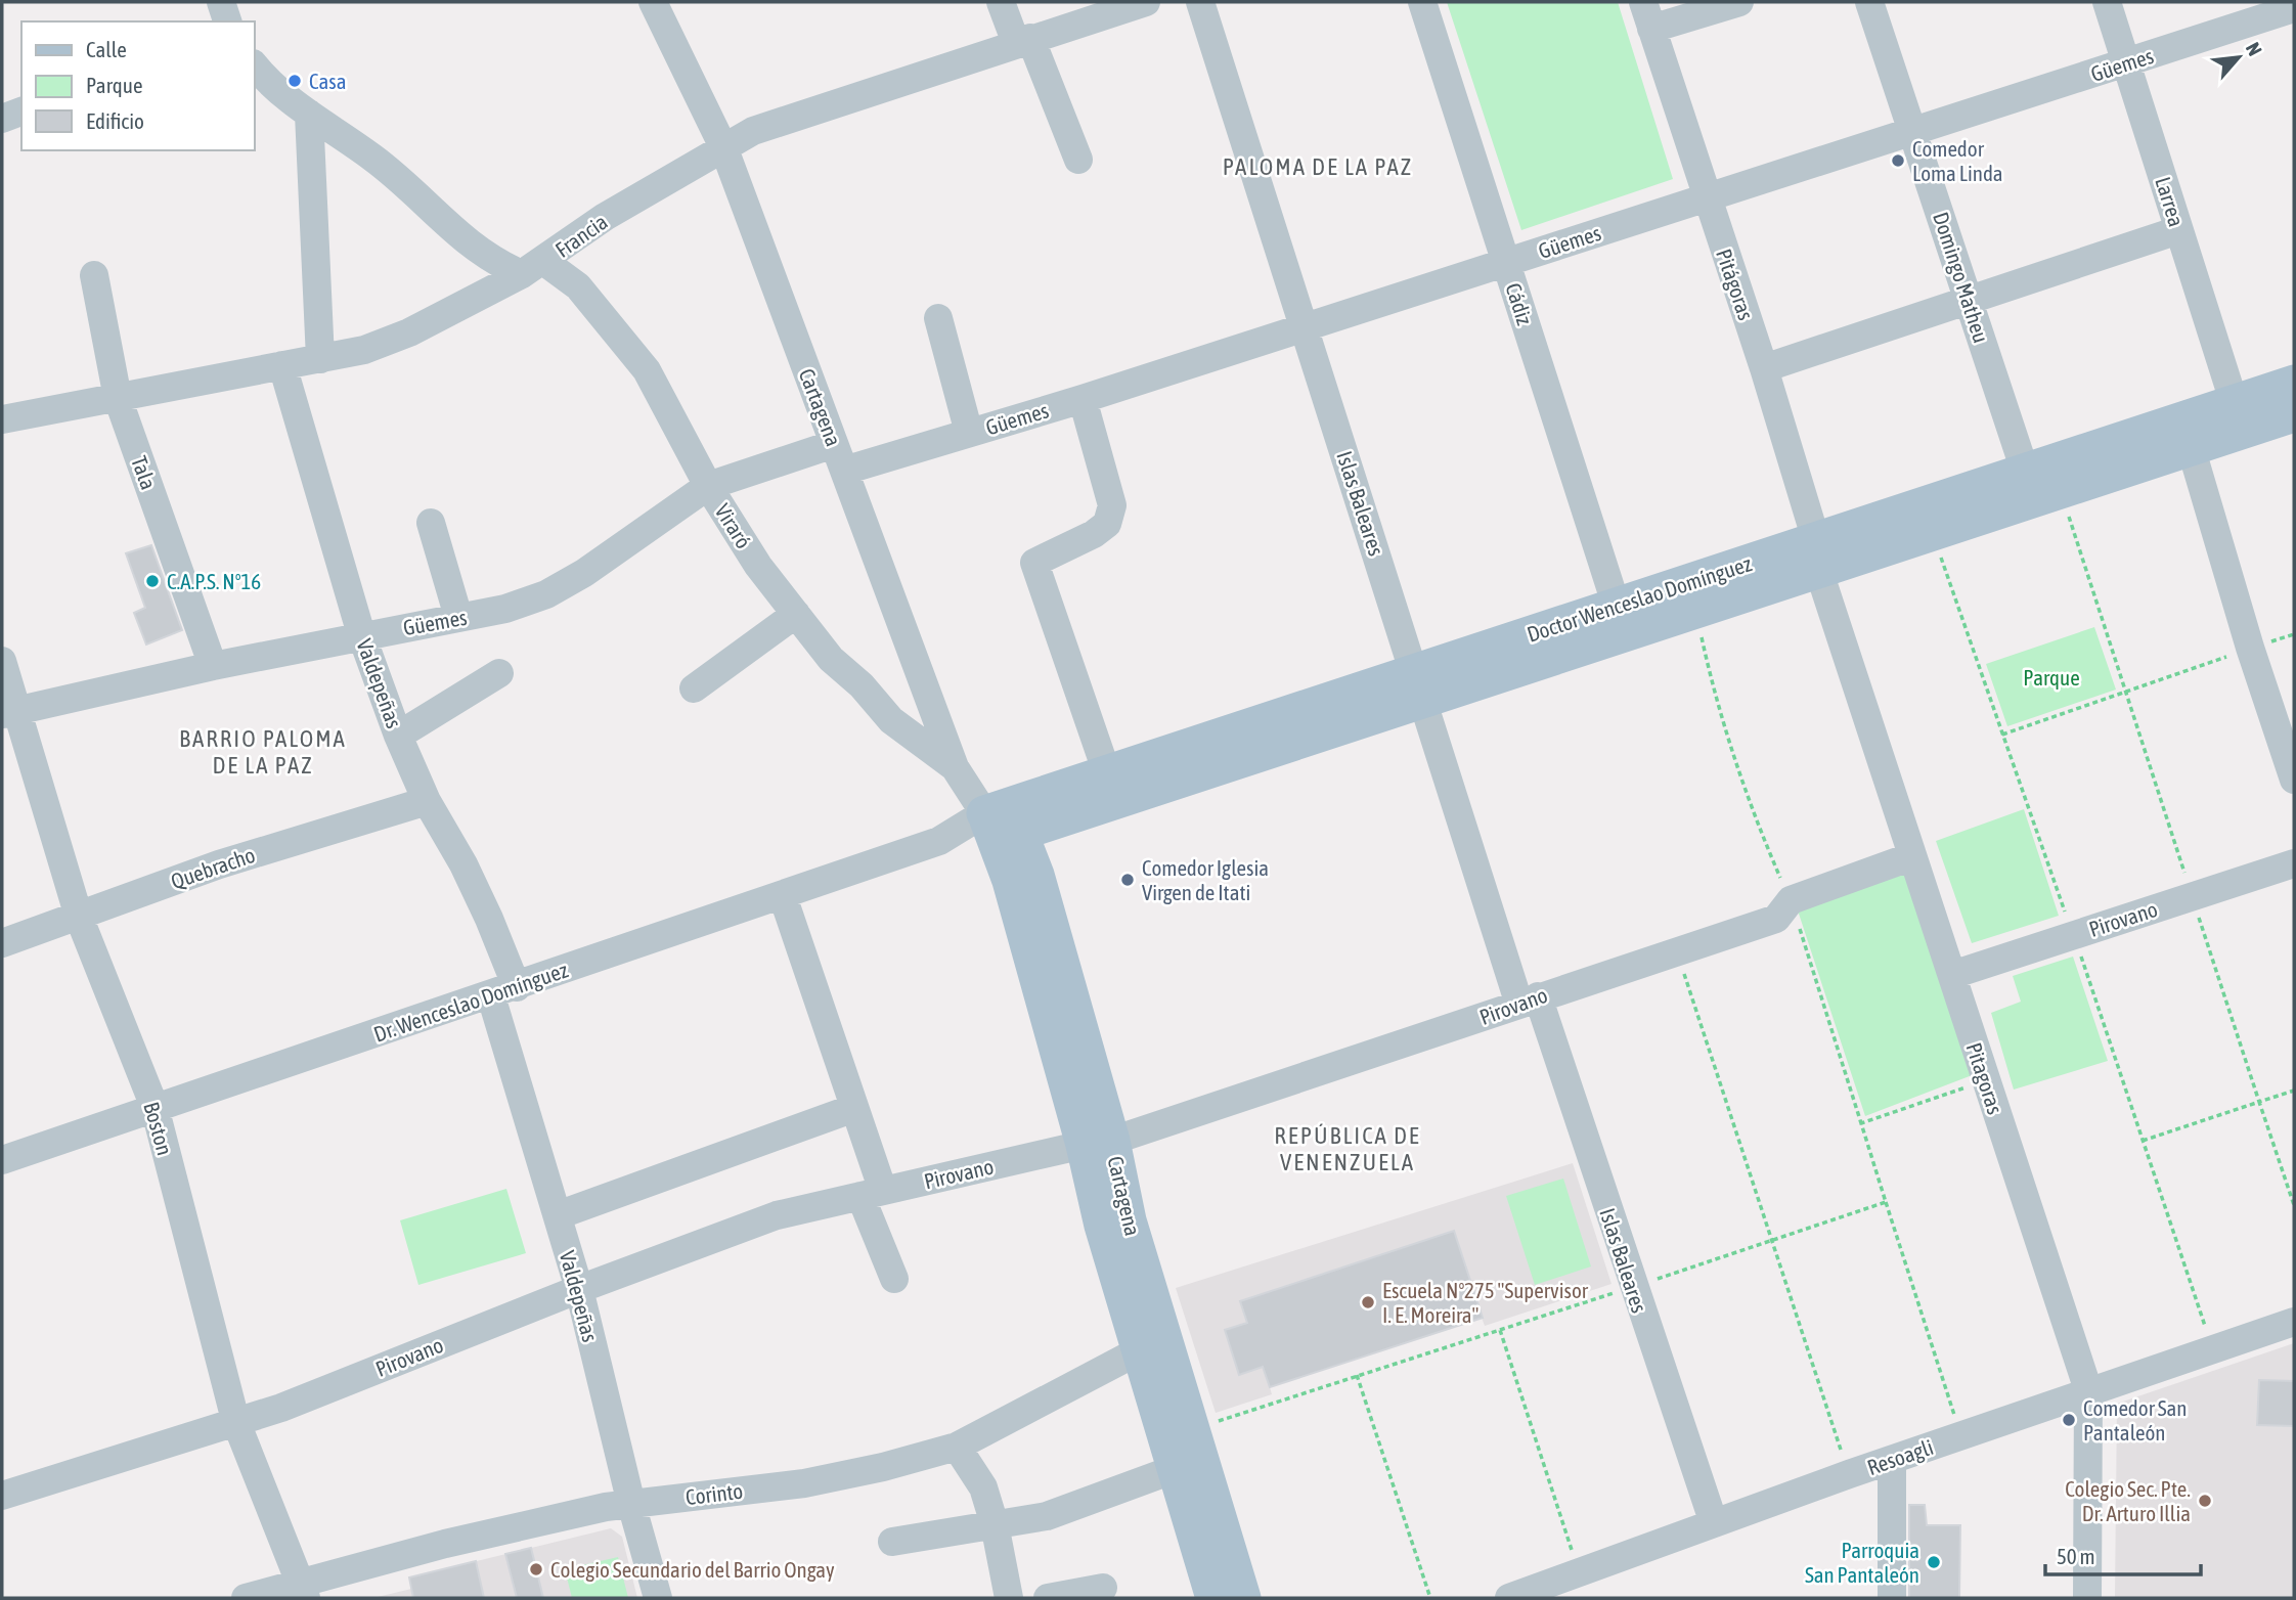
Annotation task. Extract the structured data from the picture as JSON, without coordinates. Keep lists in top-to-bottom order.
{
  "streets": {
    "main road": ["Cartagena", "Doctor Wenceslao Domínguez"],
    "street": [
      "Güemes",
      "Larrea",
      "Francia",
      "Domingo Matheu",
      "Pitágoras",
      "Cádiz",
      "Tala",
      "Islas Baleares",
      "Viraró",
      "Valdepeñas",
      "Quebracho",
      "Pirovano",
      "Dr. Wenceslao Domínguez",
      "Pitagoras",
      "Boston",
      "Resoagli",
      "Corinto"
    ]
  },
  "crossings": [
    ["Güemes", "Larrea"],
    ["Güemes", "Domingo Matheu"],
    ["Güemes", "Pitágoras"],
    ["Güemes", "Cádiz"],
    ["Güemes", "Cartagena"],
    ["Güemes", "Tala"],
    ["Güemes", "Islas Baleares"],
    ["Güemes", "Viraró"],
    ["Güemes", "Valdepeñas"],
    ["Güemes", "Boston"],
    ["Larrea", "Doctor Wenceslao Domínguez"],
    ["Francia", "Cartagena"],
    ["Francia", "Tala"],
    ["Francia", "Viraró"],
    ["Francia", "Valdepeñas"],
    ["Domingo Matheu", "Doctor Wenceslao Domínguez"],
    ["Pitágoras", "Doctor Wenceslao Domínguez"],
    ["Pitágoras", "Pitagoras"],
    ["Cádiz", "Doctor Wenceslao Domínguez"],
    ["Cartagena", "Viraró"],
    ["Cartagena", "Doctor Wenceslao Domínguez"],
    ["Cartagena", "Pirovano"],
    ["Cartagena", "Dr. Wenceslao Domínguez"],
    ["Cartagena", "Corinto"],
    ["Islas Baleares", "Doctor Wenceslao Domínguez"],
    ["Islas Baleares", "Pirovano"],
    ["Islas Baleares", "Resoagli"],
    ["Doctor Wenceslao Domínguez", "Dr. Wenceslao Domínguez"],
    ["Doctor Wenceslao Domínguez", "Pitagoras"],
    ["Valdepeñas", "Quebracho"],
    ["Valdepeñas", "Pirovano"],
    ["Valdepeñas", "Dr. Wenceslao Domínguez"],
    ["Valdepeñas", "Corinto"],
    ["Quebracho", "Boston"],
    ["Pirovano", "Pitagoras"],
    ["Pirovano", "Boston"],
    ["Dr. Wenceslao Domínguez", "Boston"],
    ["Pitagoras", "Resoagli"],
    ["Boston", "Corinto"]
  ],
  "districts": ["PALOMA DE LA PAZ", "BARRIO PALOMA DE LA PAZ", "REPÚBLICA DE VENENZUELA"],
  "parks": ["Parque"],
  "places": [
    "Casa",
    "Comedor Loma Linda",
    "C.A.P.S. Nº16",
    "Comedor Iglesia Virgen de Itati",
    "Escuela Nº275 \"Supervisor I. E. Moreira\"",
    "Comedor San Pantaleón",
    "Colegio Sec. Pte. Dr. Arturo Illia",
    "Parroquia San Pantaleón",
    "Colegio Secundario del Barrio Ongay"
  ],
  "legend": ["Calle", "Parque", "Edificio"],
  "scale_bar": "50 m",
  "north": "top right"
}
